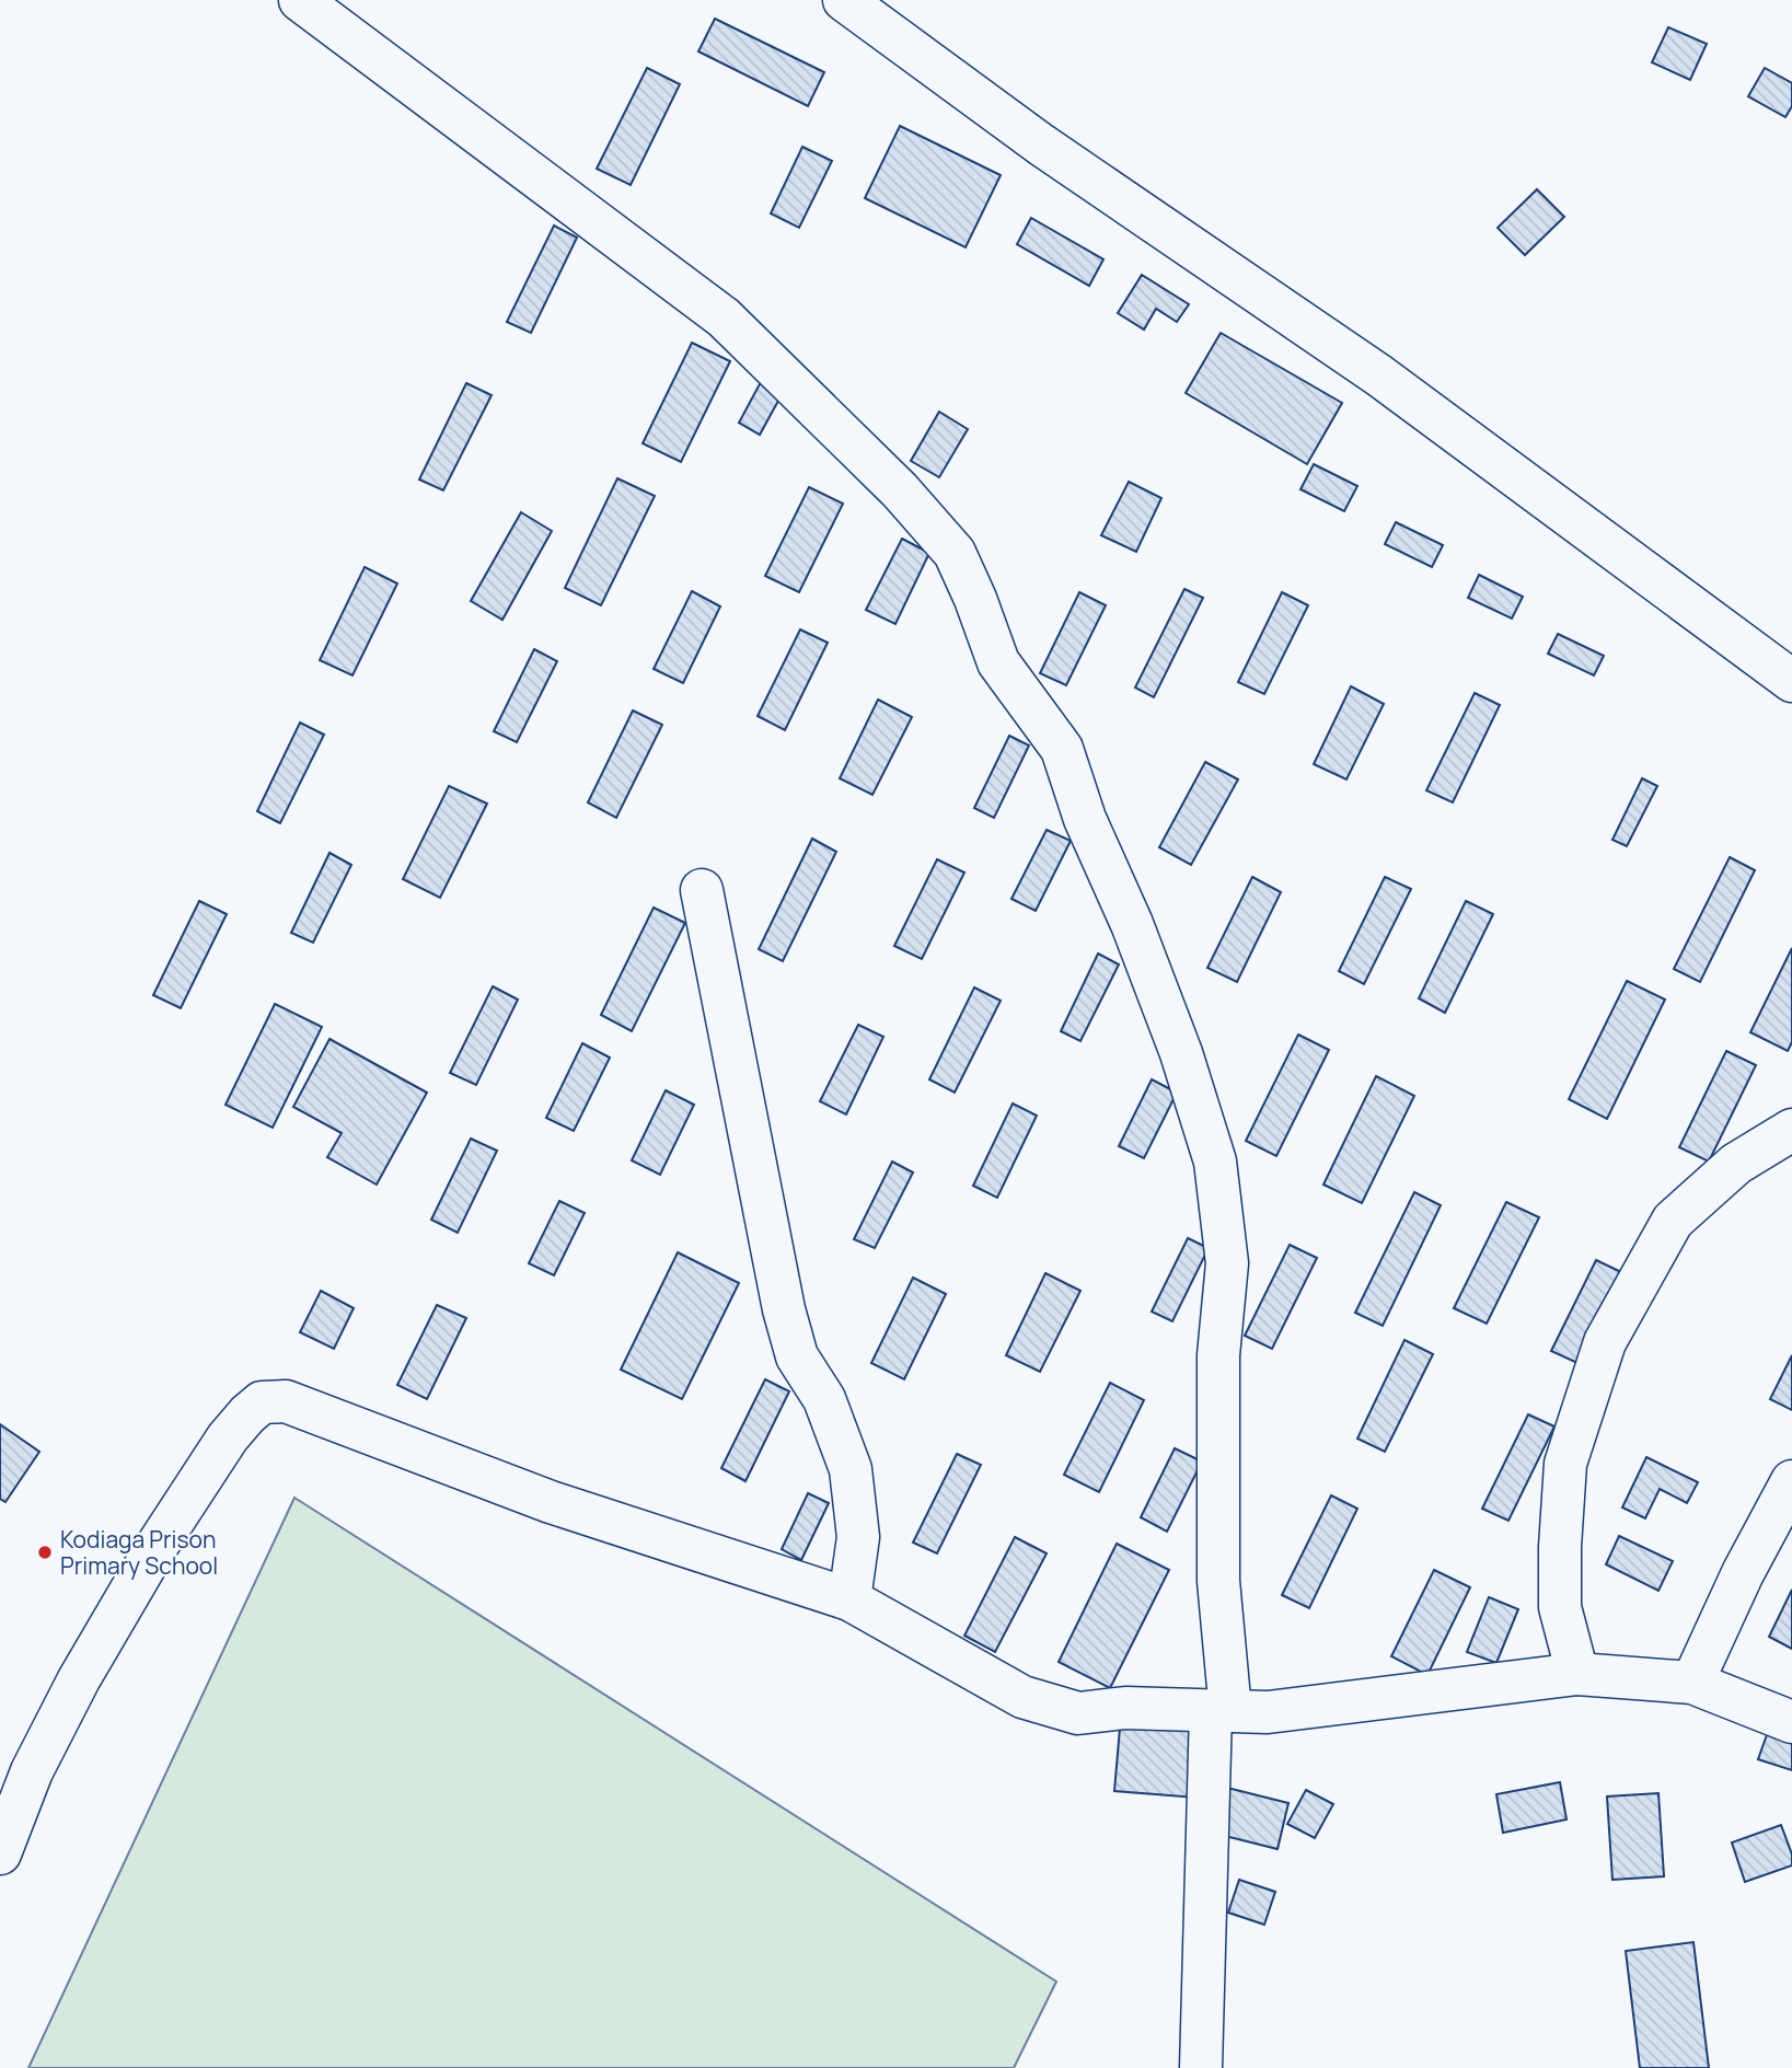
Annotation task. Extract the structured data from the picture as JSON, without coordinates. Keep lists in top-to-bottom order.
{
  "places": ["Kodiaga Prison Primary School"]
}
